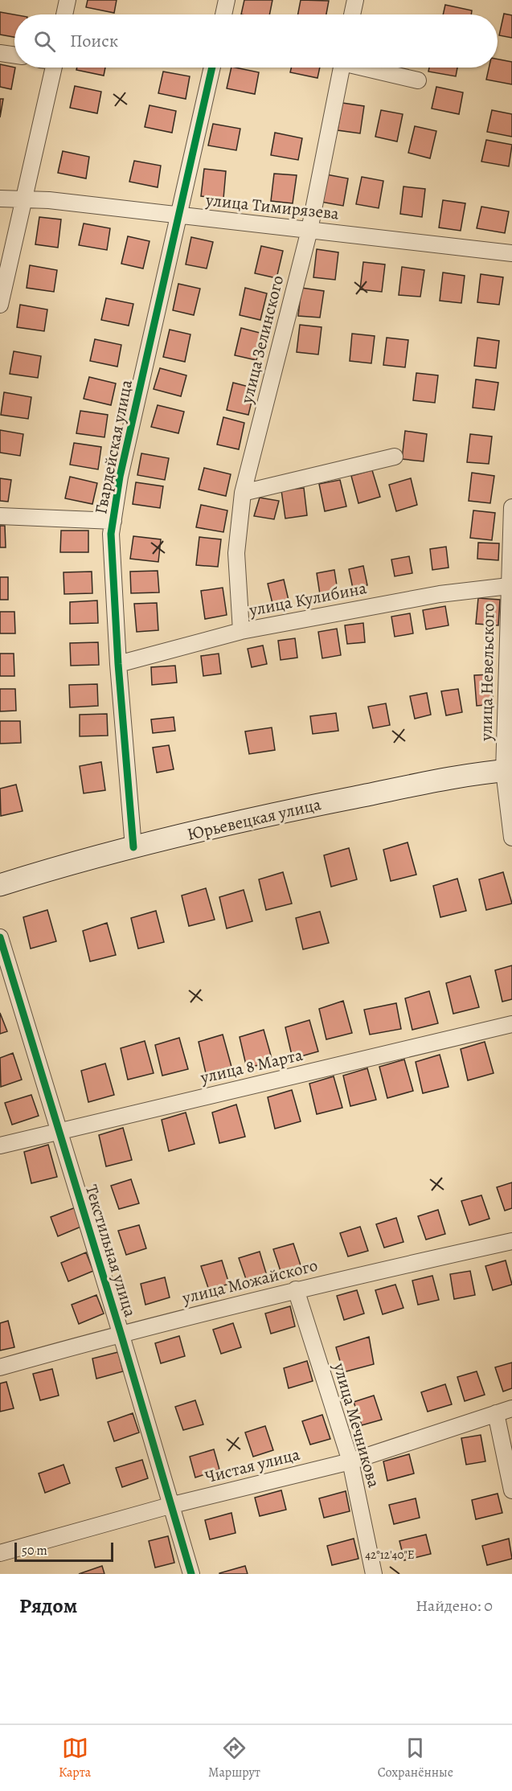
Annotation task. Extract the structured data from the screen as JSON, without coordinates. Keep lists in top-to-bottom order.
{
  "streets": {
    "main road": ["Юрьевецкая улица"],
    "street": [
      "улица Тимирязева",
      "улица Зелинского",
      "Гвардейская улица",
      "улица Кулибина",
      "улица Невельского",
      "улица 8 Марта",
      "Текстильная улица",
      "улица Можайского",
      "улица Мечникова",
      "Чистая улица"
    ]
  },
  "crossings": [
    ["улица Тимирязева", "улица Зелинского"],
    ["улица Тимирязева", "Гвардейская улица"],
    ["улица Зелинского", "улица Кулибина"],
    ["Гвардейская улица", "улица Кулибина"],
    ["Гвардейская улица", "Юрьевецкая улица"],
    ["улица Кулибина", "улица Невельского"],
    ["улица Невельского", "Юрьевецкая улица"],
    ["улица 8 Марта", "Текстильная улица"],
    ["Текстильная улица", "улица Можайского"],
    ["Текстильная улица", "Чистая улица"],
    ["улица Можайского", "улица Мечникова"],
    ["улица Мечникова", "Чистая улица"]
  ],
  "scale_bar": "50 m",
  "page": {
    "search": "Поиск",
    "scale": "50 m",
    "heading": ["Рядом", "Найдено: 0"],
    "nav": ["Карта", "Маршрут", "Сохранённые"]
  },
  "coordinates": ["42°12'40\"E"]
}
